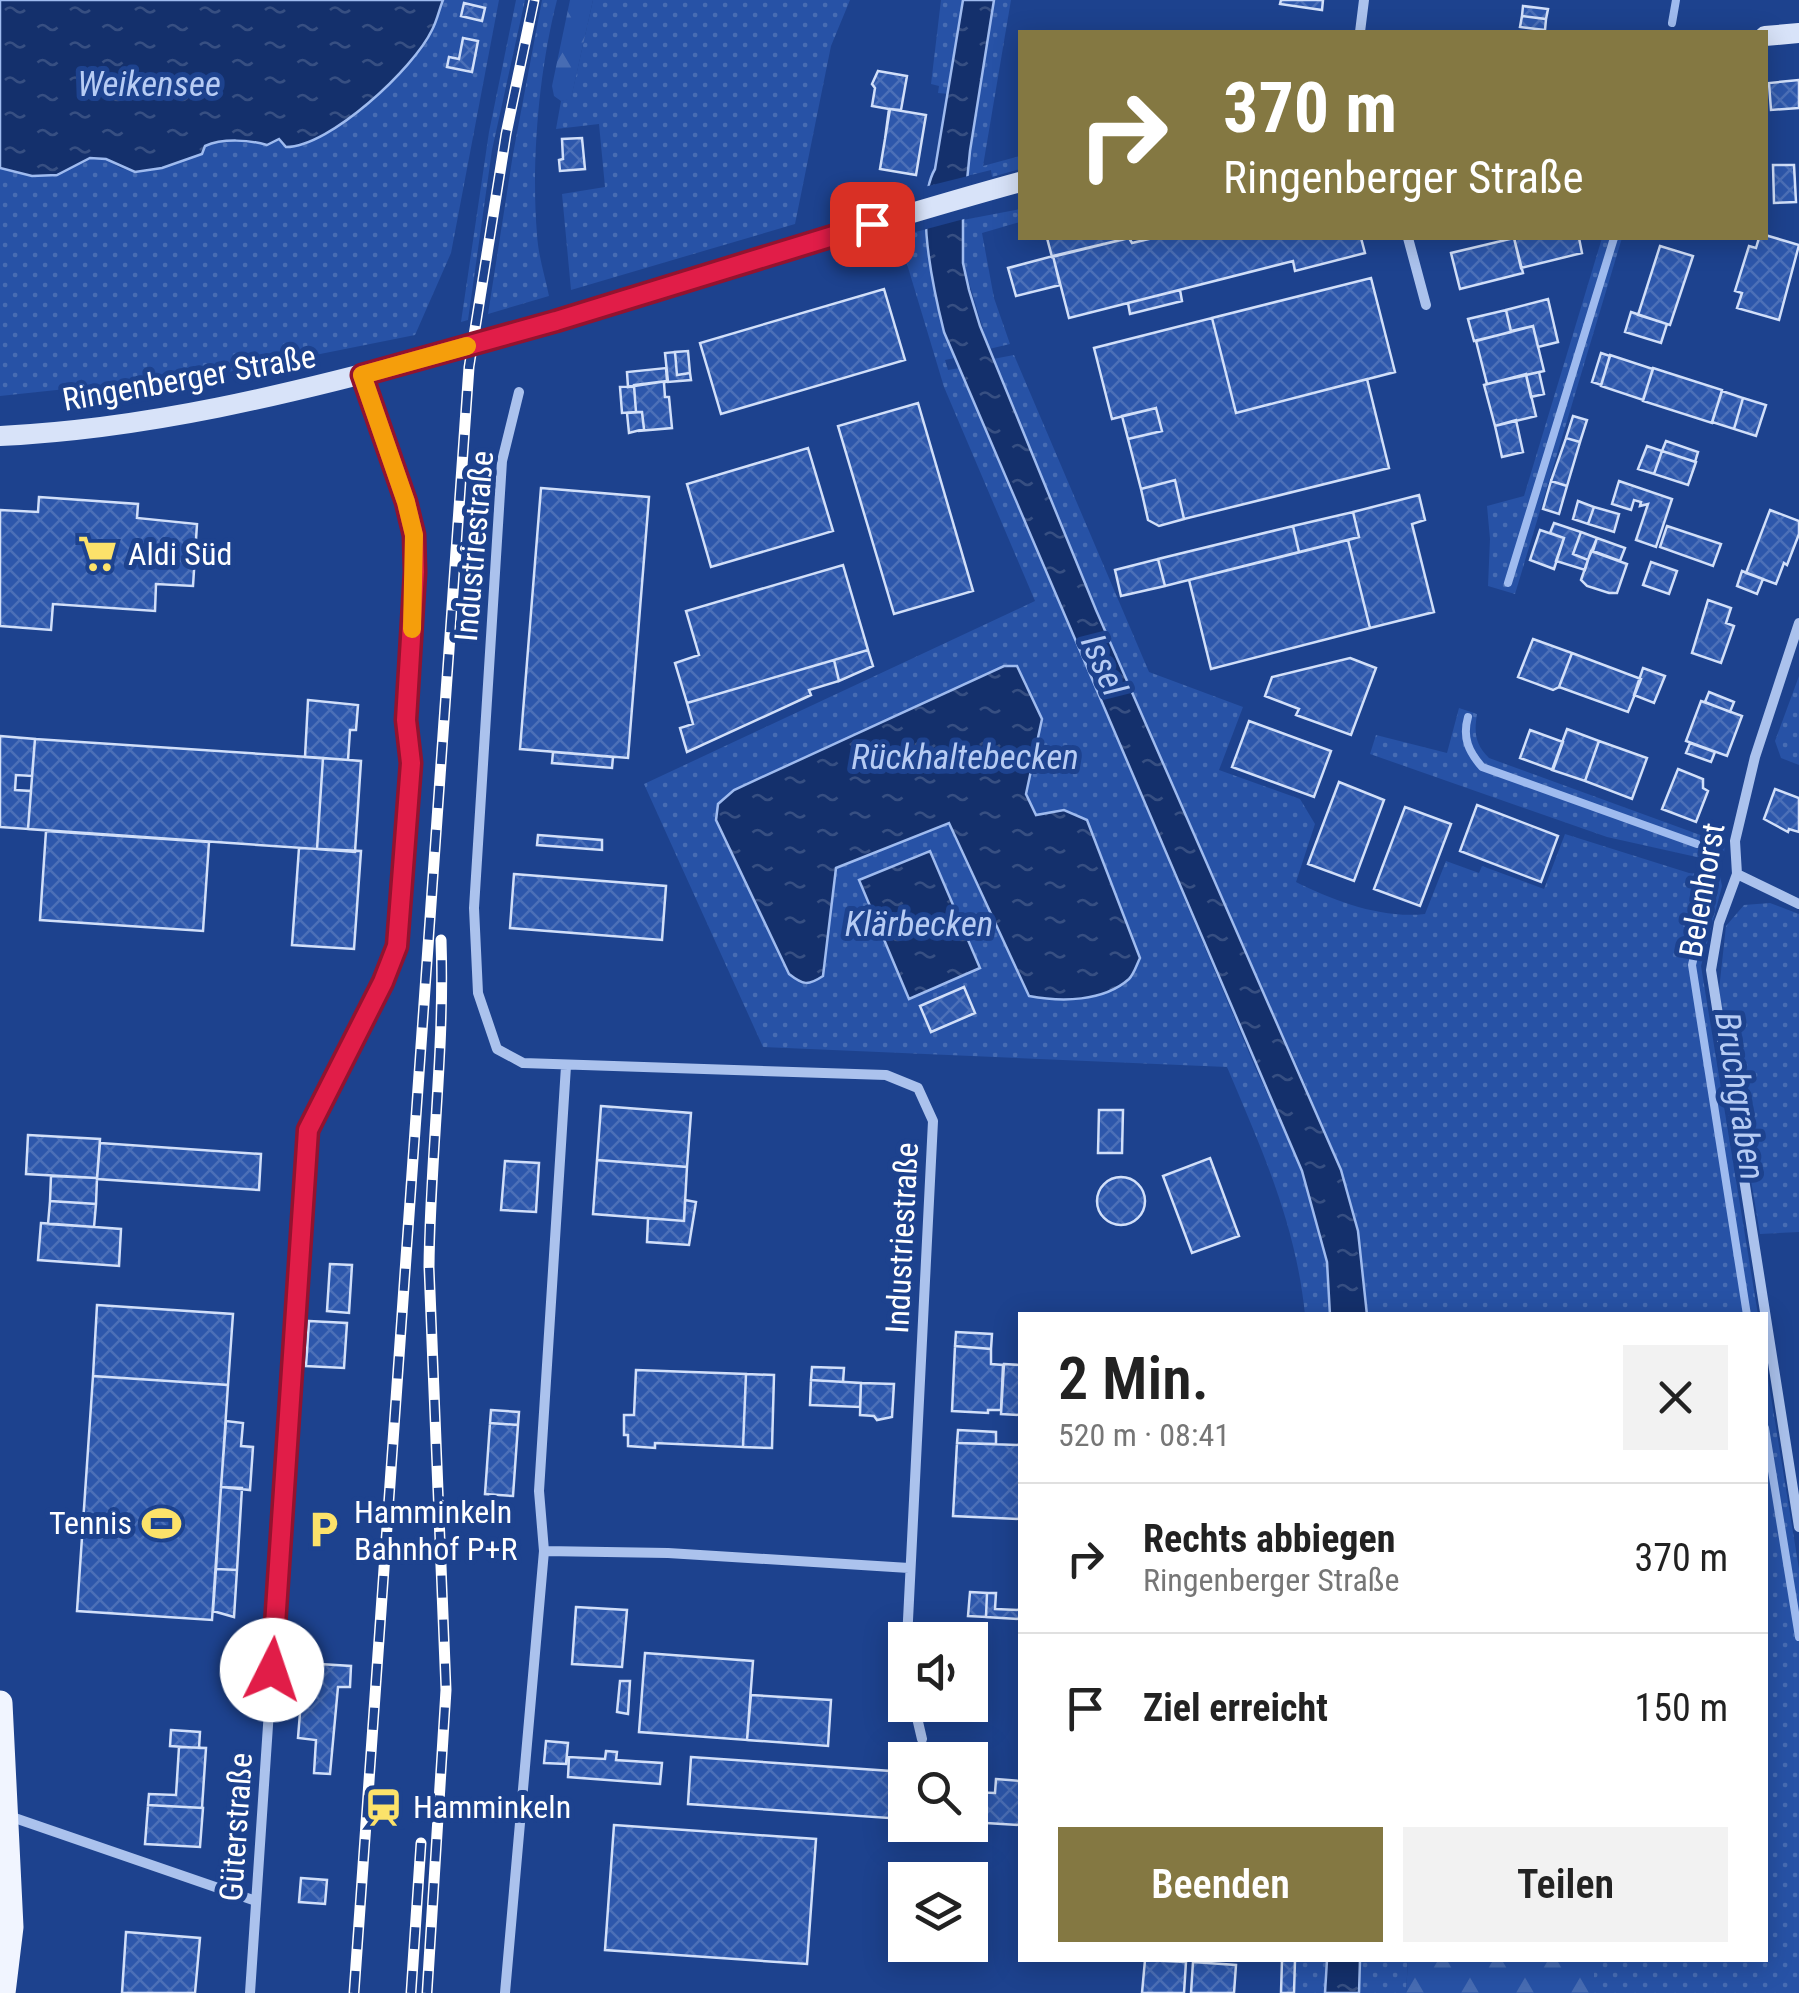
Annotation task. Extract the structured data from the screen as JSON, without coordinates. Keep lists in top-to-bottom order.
{
  "streets": {
    "main road": ["Ringenberger Straße"],
    "street": ["Industriestraße", "Belenhorst", "Güterstraße"]
  },
  "crossings": [
    ["Ringenberger Straße", "Güterstraße"]
  ],
  "water": [
    "Weikensee",
    "Issel",
    "Rückhaltebecken",
    "Klärbecken",
    "Bruchgraben"
  ],
  "places": {
    "supermarket": ["Aldi Süd"],
    "sports": ["Tennis"],
    "parking": ["Hamminkeln Bahnhof P+R"],
    "station": ["Hamminkeln"]
  },
  "page": {
    "turn": ["370 m", "Ringenberger Straße"],
    "heading": ["2 Min.", "520 m · 08:41"],
    "list": [
      {
        "name": "Rechts abbiegen",
        "note": "Ringenberger Straße",
        "value": "370 m"
      },
      {
        "name": "Ziel erreicht",
        "value": "150 m"
      }
    ],
    "buttons": ["Beenden", "Teilen"]
  }
}
